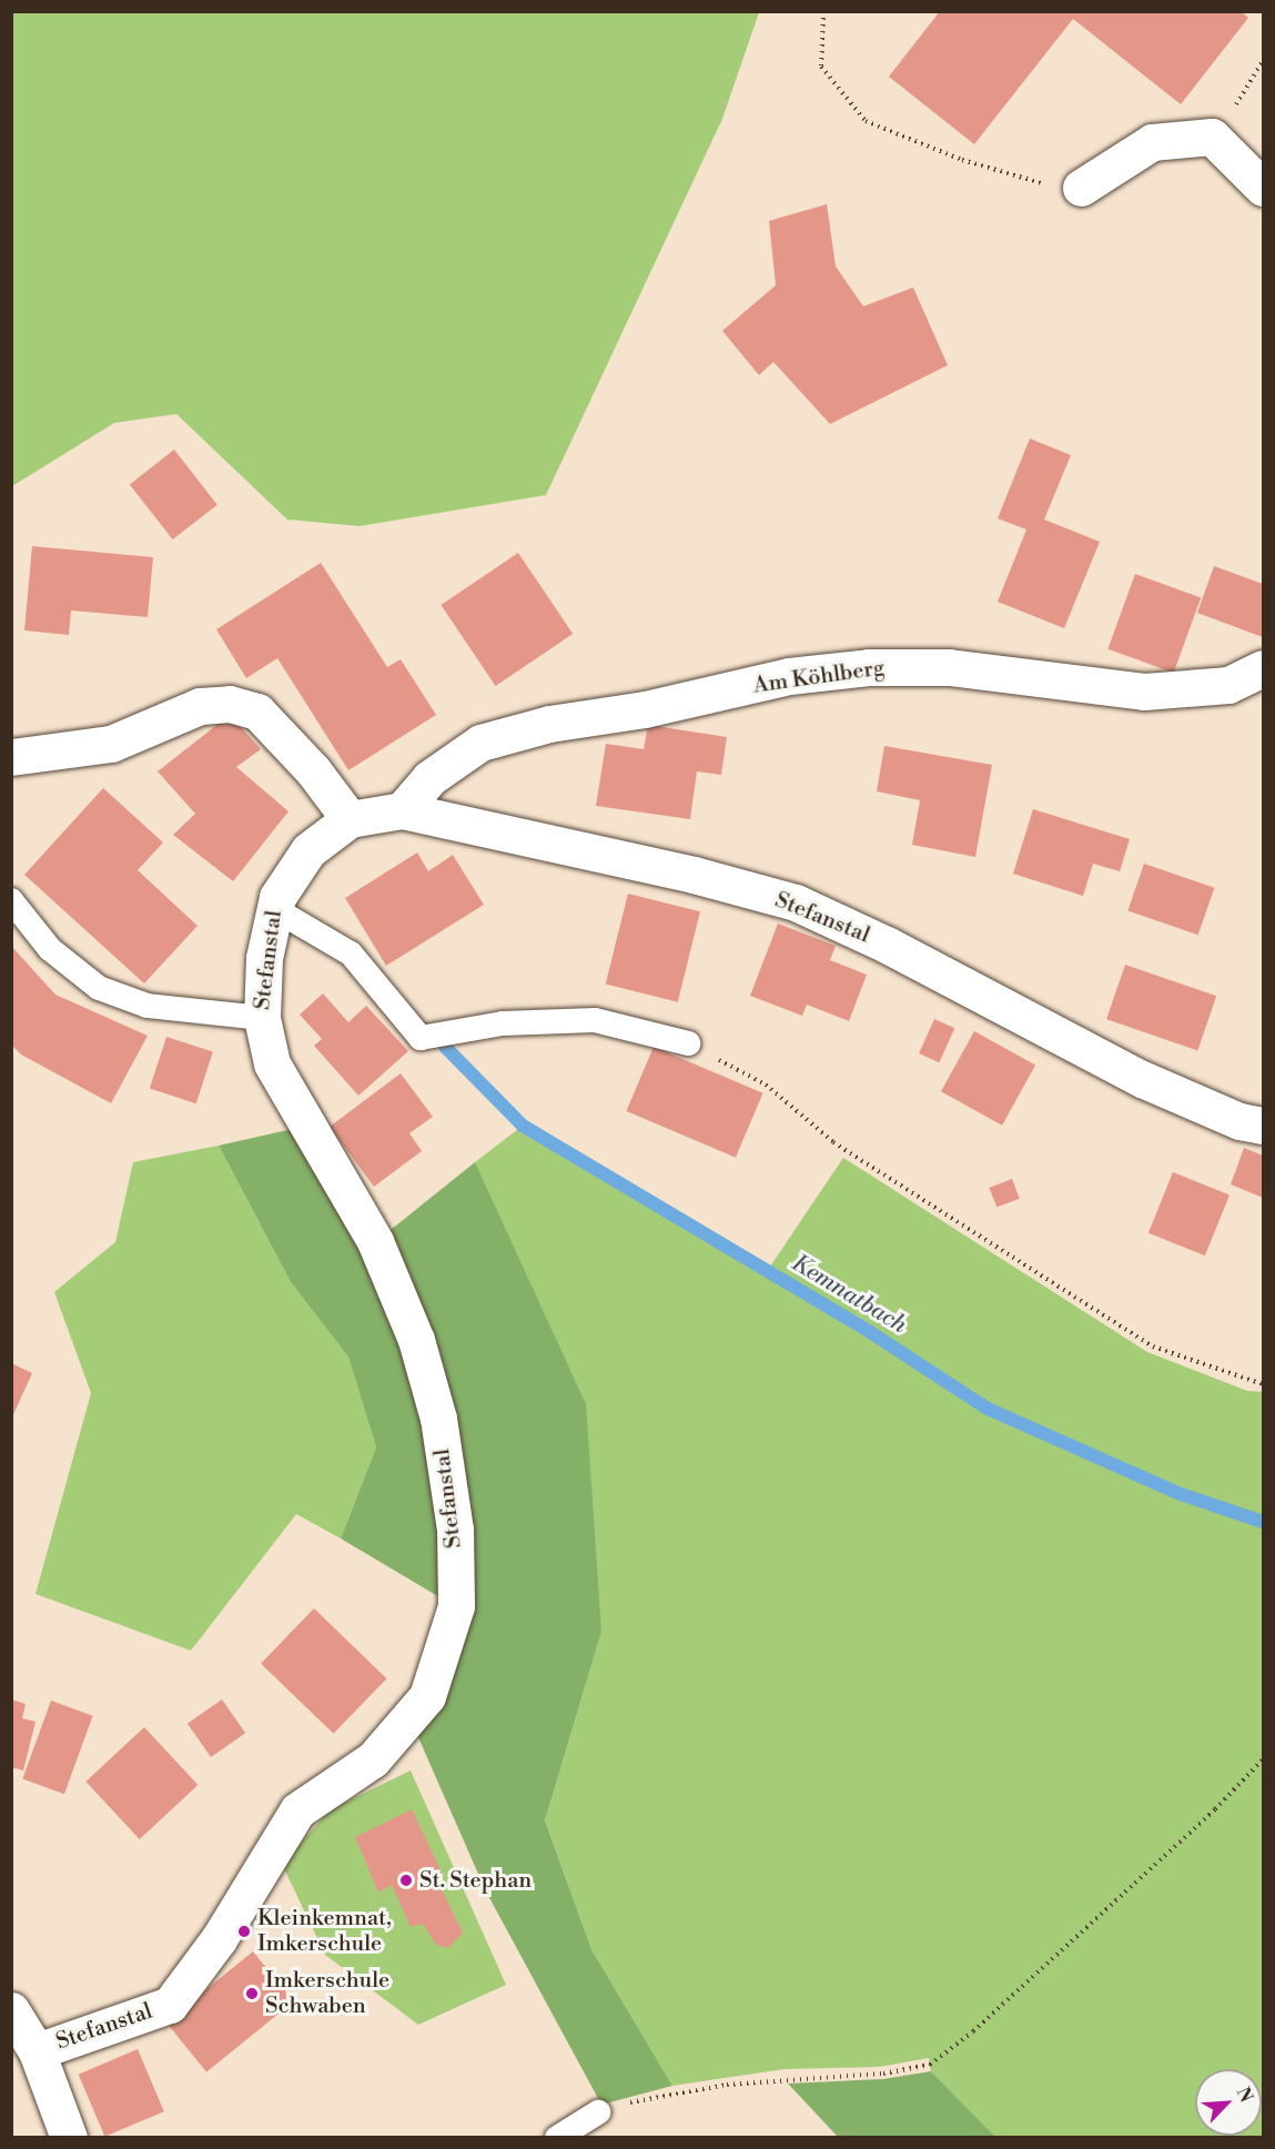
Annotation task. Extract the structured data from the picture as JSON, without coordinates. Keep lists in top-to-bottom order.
{
  "streets": {
    "street": ["Am Köhlberg", "Stefanstal"]
  },
  "crossings": [
    ["Am Köhlberg", "Stefanstal"]
  ],
  "water": ["Kemnatbach"],
  "places": ["St. Stephan", "Kleinkemnat, Imkerschule", "Imkerschule Schwaben"],
  "north": "top right"
}
